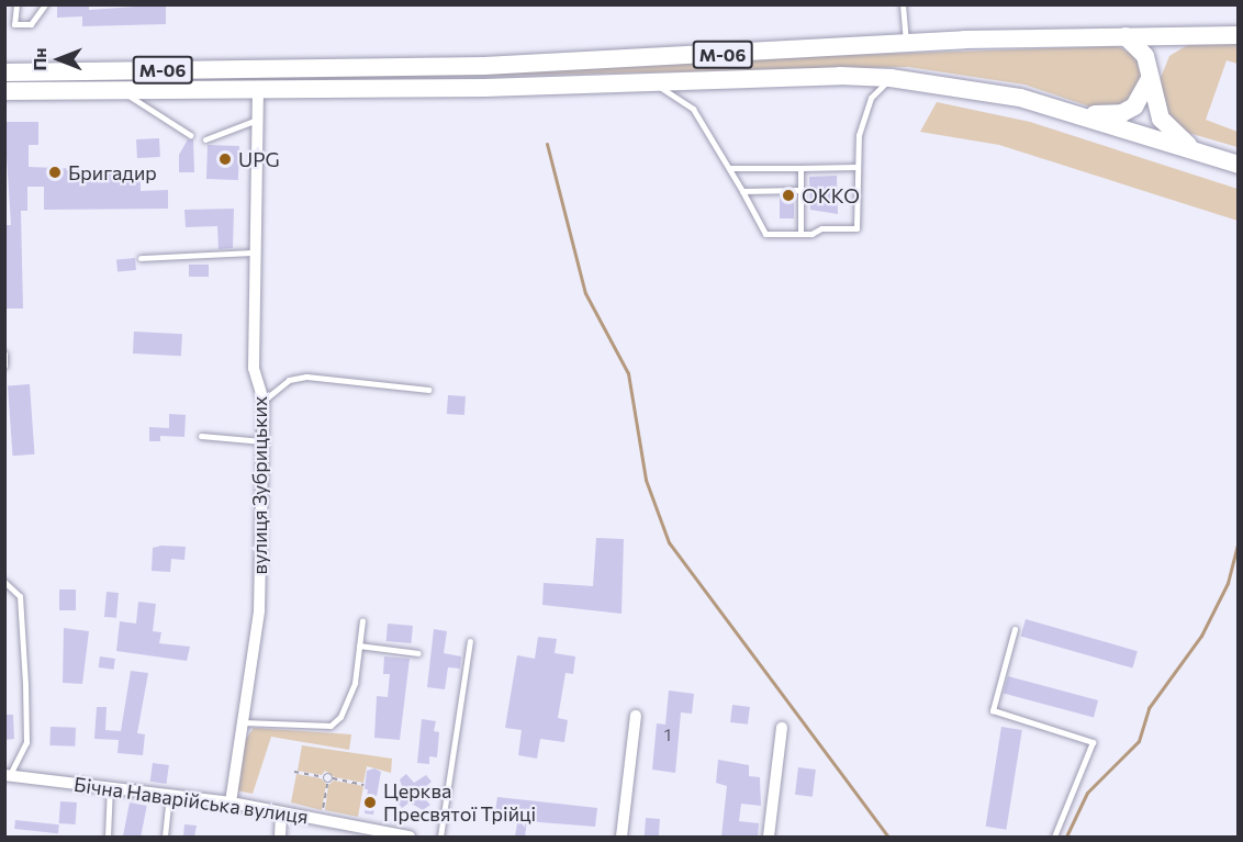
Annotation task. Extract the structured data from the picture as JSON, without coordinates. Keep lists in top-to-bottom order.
{
  "streets": {
    "highway": ["М-06"],
    "street": ["вулиця Зубрицьких", "Бічна Наварійська вулиця"]
  },
  "crossings": [
    ["М-06", "вулиця Зубрицьких"],
    ["вулиця Зубрицьких", "Бічна Наварійська вулиця"]
  ],
  "places": [
    "UPG",
    "Бригадир",
    "ОККО",
    "Церква Пресвятої Трійці"
  ],
  "house_numbers": ["1"],
  "north": "left"
}
